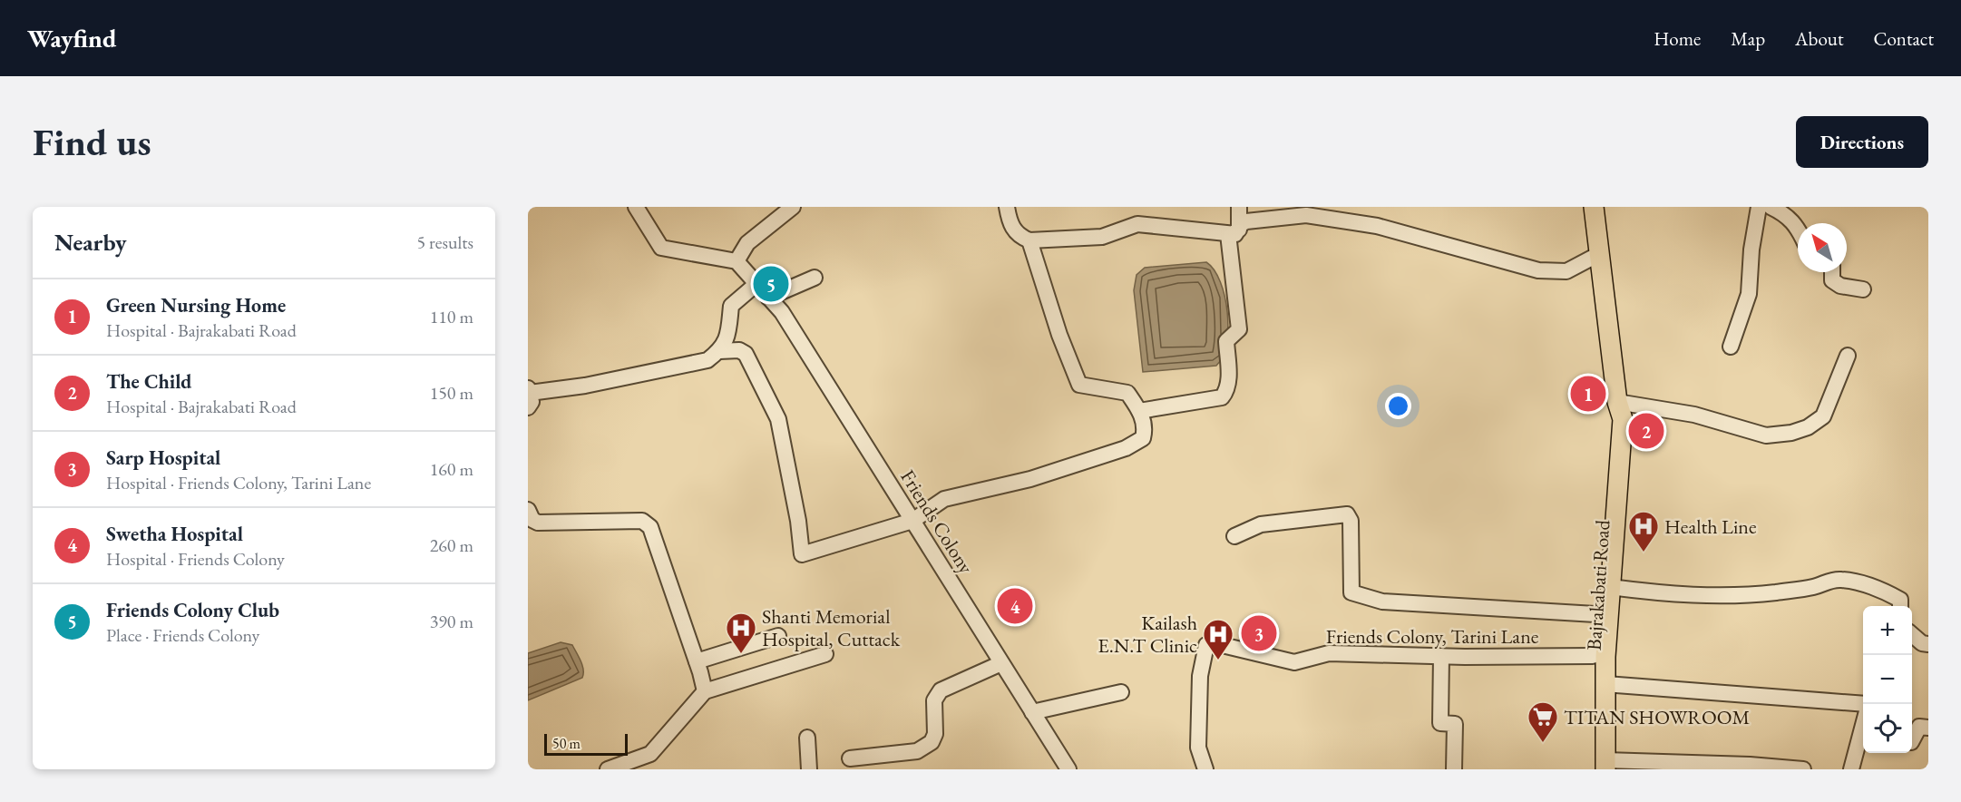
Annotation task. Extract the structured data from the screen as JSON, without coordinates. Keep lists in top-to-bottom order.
{
  "streets": {
    "main road": ["Bajrakabati Road"],
    "street": ["Friends Colony", "Friends Colony, Tarini Lane"]
  },
  "crossings": [
    ["Bajrakabati Road", "Friends Colony, Tarini Lane"]
  ],
  "places": {
    "hospital": ["Health Line", "Shanti Memorial Hospital, Cuttack", "Kailash E.N.T Clinic"],
    "supermarket": ["TITAN SHOWROOM"]
  },
  "scale_bar": "50 m",
  "north": "top left",
  "page": {
    "header": "Wayfind",
    "nav": [
      "Home",
      "Map",
      "About",
      "Contact"
    ],
    "buttons": "Directions",
    "title": "Find us",
    "heading": ["Nearby", "5 results"],
    "pins": [
      "5",
      "1",
      "2",
      "4",
      "3"
    ],
    "list": [
      {
        "mark": "1",
        "name": "Green Nursing Home",
        "note": "Hospital · Bajrakabati Road",
        "value": "110 m"
      },
      {
        "mark": "2",
        "name": "The Child",
        "note": "Hospital · Bajrakabati Road",
        "value": "150 m"
      },
      {
        "mark": "3",
        "name": "Sarp Hospital",
        "note": "Hospital · Friends Colony, Tarini Lane",
        "value": "160 m"
      },
      {
        "mark": "4",
        "name": "Swetha Hospital",
        "note": "Hospital · Friends Colony",
        "value": "260 m"
      },
      {
        "mark": "5",
        "name": "Friends Colony Club",
        "note": "Place · Friends Colony",
        "value": "390 m"
      }
    ],
    "map_buttons": ["+", "−"],
    "scale": "50 m"
  }
}
